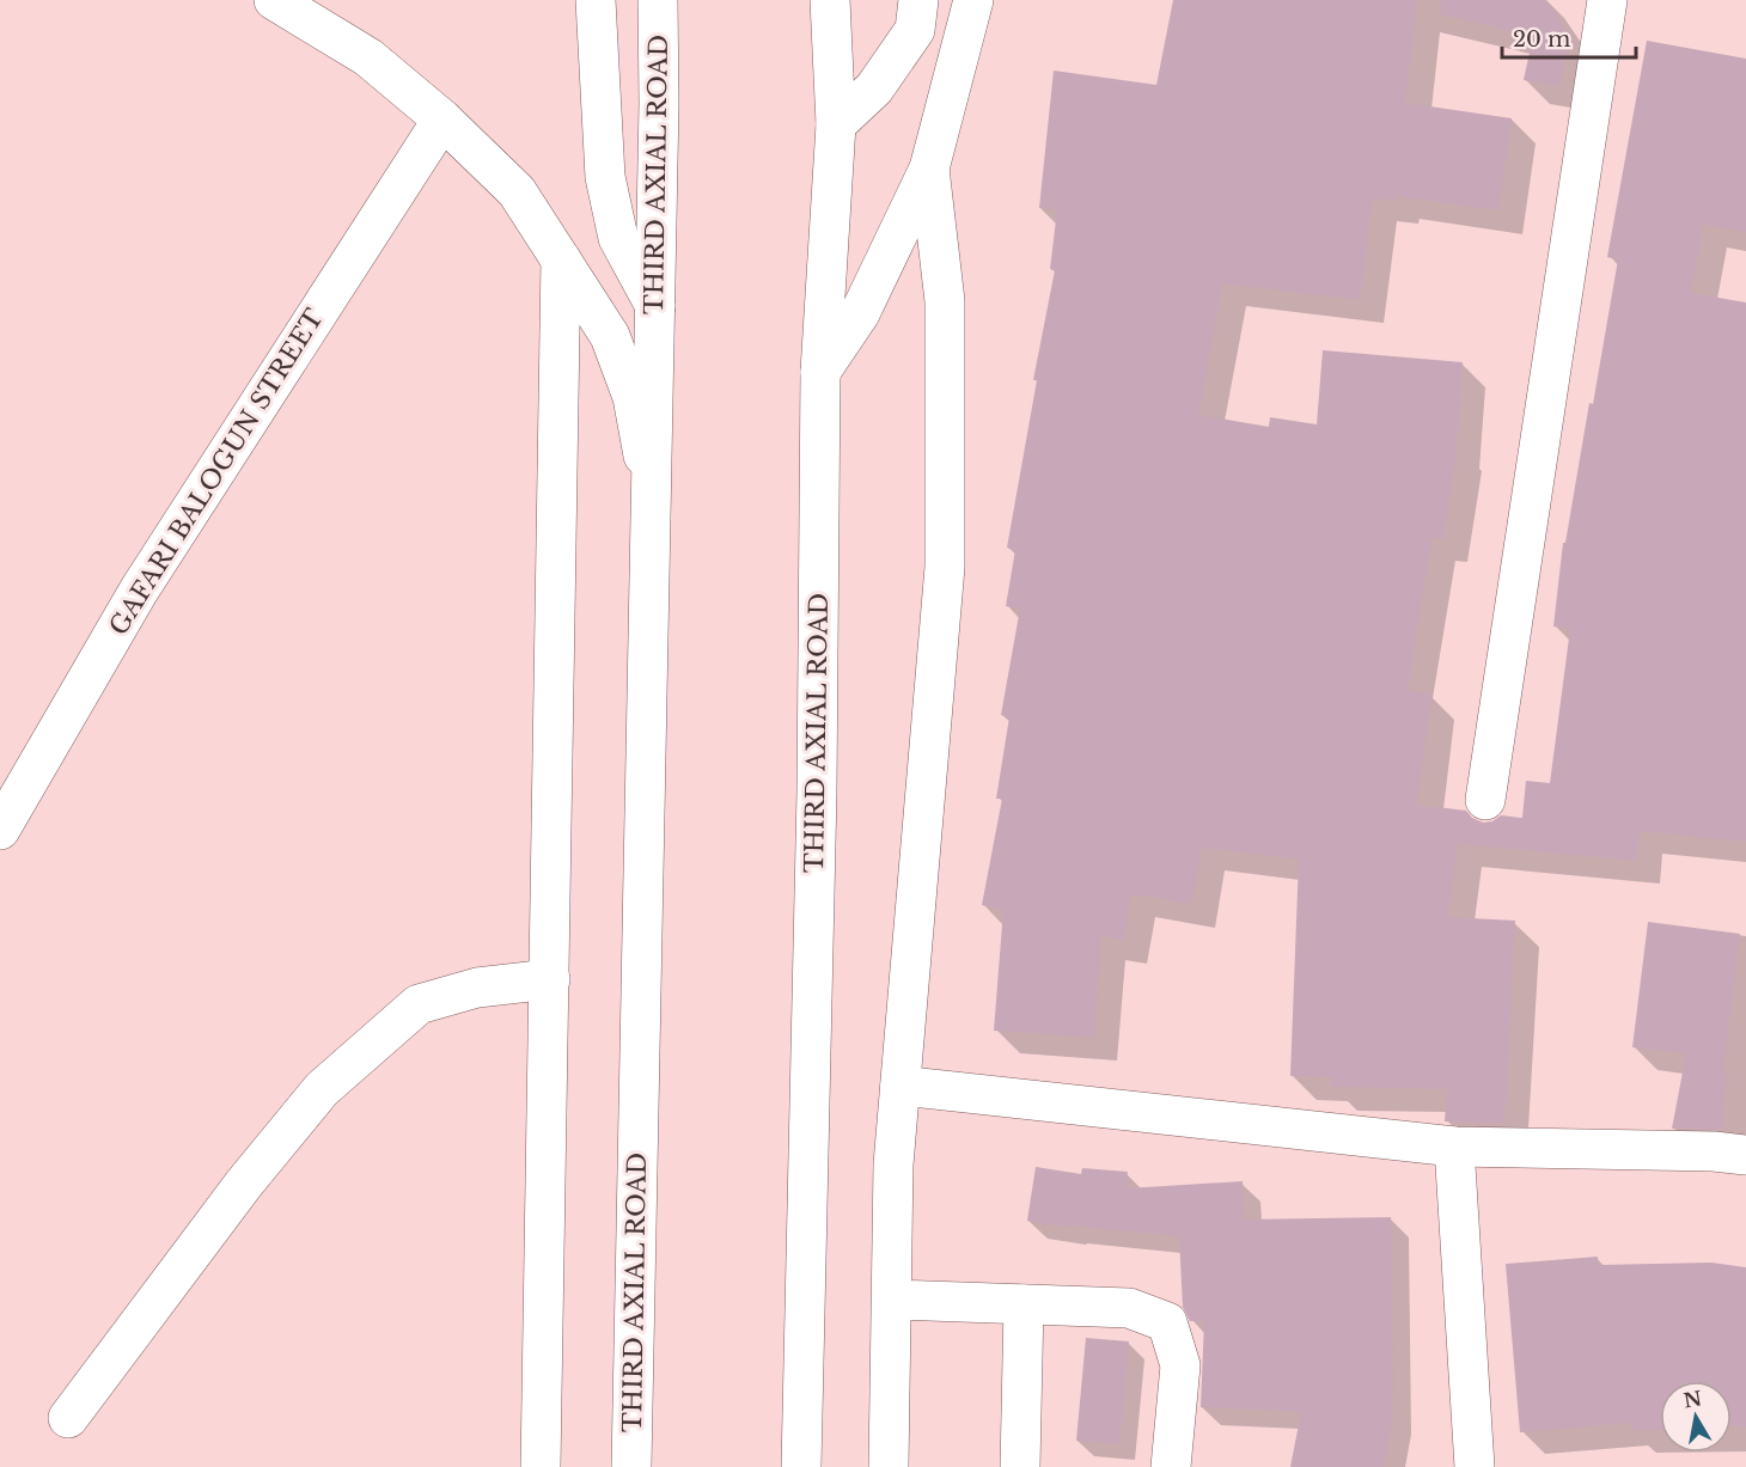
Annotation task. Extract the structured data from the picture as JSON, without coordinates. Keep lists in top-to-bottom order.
{
  "streets": {
    "main road": ["THIRD AXIAL ROAD", "GAFARI BALOGUN STREET"]
  },
  "scale_bar": "20 m",
  "north": "top"
}
